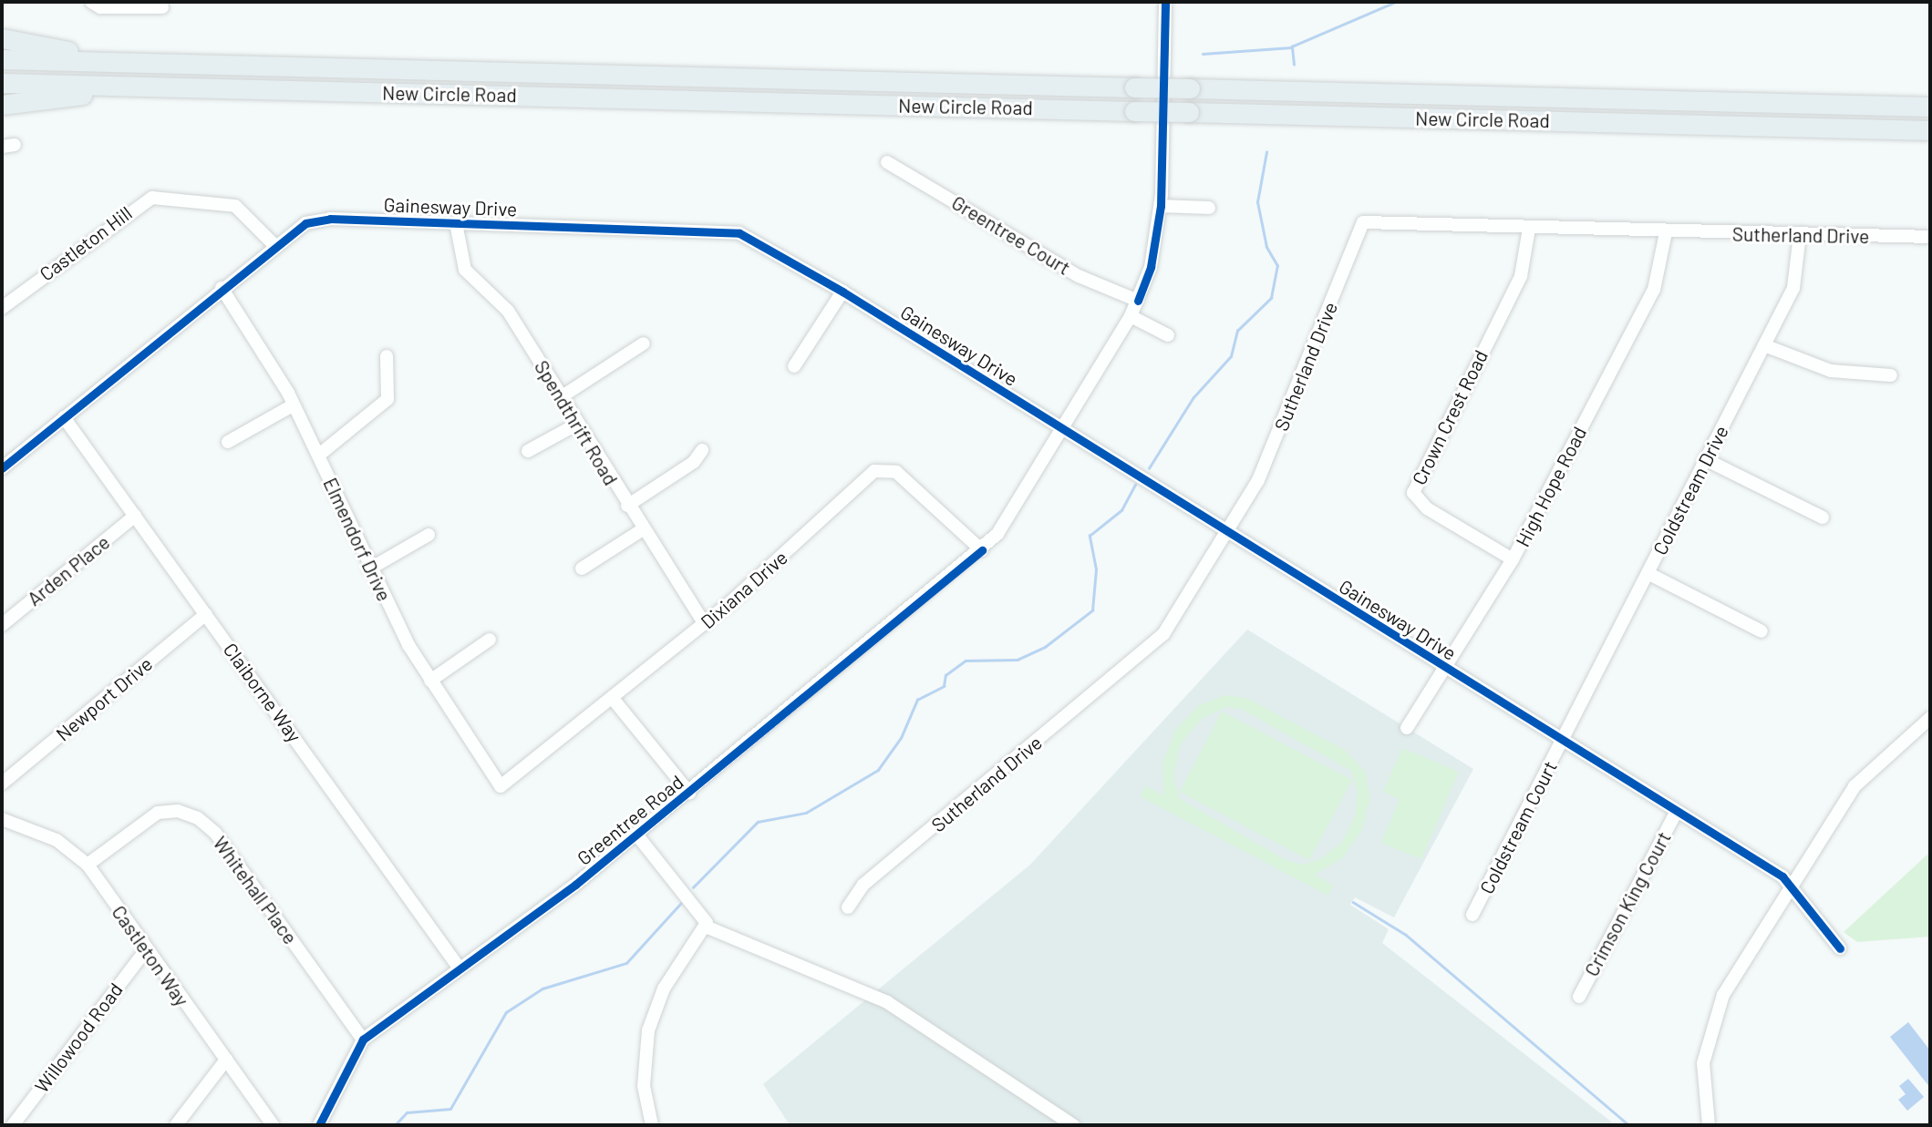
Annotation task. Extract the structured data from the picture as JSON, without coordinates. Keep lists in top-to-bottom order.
{
  "streets": {
    "highway": ["New Circle Road"],
    "street": [
      "Gainesway Drive",
      "Greentree Court",
      "Sutherland Drive",
      "Castleton Hill",
      "Crown Crest Road",
      "Spendthrift Road",
      "High Hope Road",
      "Coldstream Drive",
      "Elmendorf Drive",
      "Arden Place",
      "Dixiana Drive",
      "Claiborne Way",
      "Newport Drive",
      "Greentree Road",
      "Coldstream Court",
      "Whitehall Place",
      "Crimson King Court",
      "Castleton Way",
      "Willowood Road"
    ]
  },
  "crossings": [
    ["Gainesway Drive", "Sutherland Drive"],
    ["Gainesway Drive", "Castleton Hill"],
    ["Gainesway Drive", "Spendthrift Road"],
    ["Gainesway Drive", "High Hope Road"],
    ["Gainesway Drive", "Coldstream Drive"],
    ["Gainesway Drive", "Elmendorf Drive"],
    ["Gainesway Drive", "Claiborne Way"],
    ["Gainesway Drive", "Greentree Road"],
    ["Gainesway Drive", "Coldstream Court"],
    ["Gainesway Drive", "Crimson King Court"],
    ["Greentree Court", "Greentree Road"],
    ["Sutherland Drive", "Crown Crest Road"],
    ["Sutherland Drive", "High Hope Road"],
    ["Sutherland Drive", "Coldstream Drive"],
    ["Crown Crest Road", "High Hope Road"],
    ["Spendthrift Road", "Dixiana Drive"],
    ["Coldstream Drive", "Coldstream Court"],
    ["Elmendorf Drive", "Dixiana Drive"],
    ["Arden Place", "Claiborne Way"],
    ["Dixiana Drive", "Greentree Road"],
    ["Claiborne Way", "Newport Drive"],
    ["Claiborne Way", "Greentree Road"],
    ["Greentree Road", "Whitehall Place"],
    ["Whitehall Place", "Castleton Way"],
    ["Castleton Way", "Willowood Road"]
  ]
}
